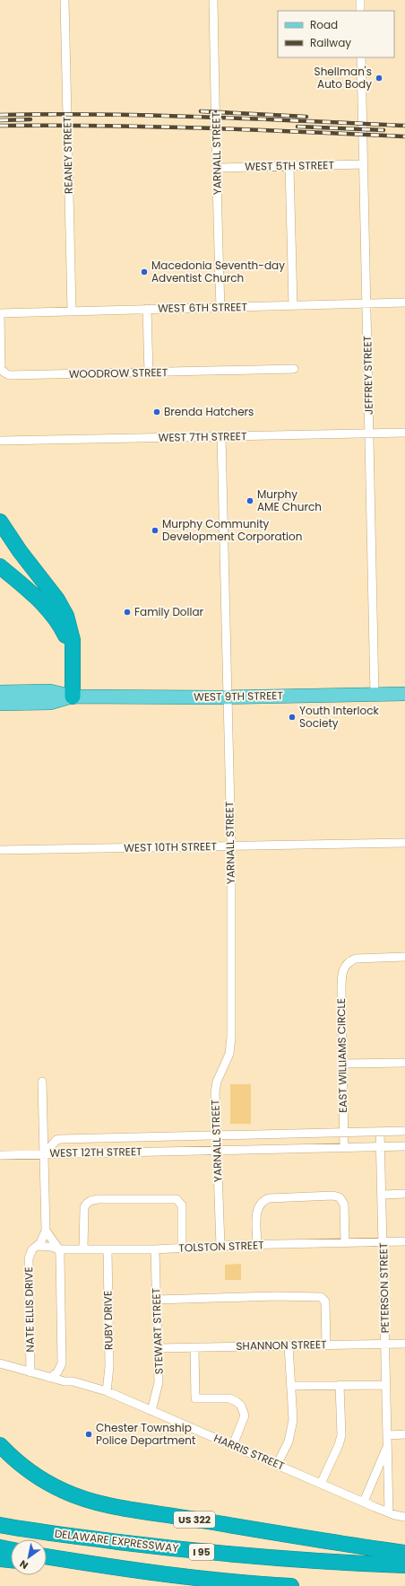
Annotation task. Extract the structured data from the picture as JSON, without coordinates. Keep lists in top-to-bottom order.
{
  "streets": {
    "highway": ["US 322", "DELAWARE EXPRESSWAY", "I 95"],
    "main road": ["WEST 9TH STREET"],
    "street": [
      "YARNALL STREET",
      "REANEY STREET",
      "WEST 5TH STREET",
      "WEST 6TH STREET",
      "WOODROW STREET",
      "JEFFREY STREET",
      "WEST 7TH STREET",
      "WEST 10TH STREET",
      "EAST WILLIAMS CIRCLE",
      "WEST 12TH STREET",
      "TOLSTON STREET",
      "PETERSON STREET",
      "NATE ELLIS DRIVE",
      "RUBY DRIVE",
      "STEWART STREET",
      "SHANNON STREET",
      "HARRIS STREET"
    ]
  },
  "crossings": [
    ["YARNALL STREET", "WEST 5TH STREET"],
    ["YARNALL STREET", "WEST 6TH STREET"],
    ["YARNALL STREET", "WEST 7TH STREET"],
    ["YARNALL STREET", "WEST 9TH STREET"],
    ["YARNALL STREET", "WEST 10TH STREET"],
    ["YARNALL STREET", "WEST 12TH STREET"],
    ["YARNALL STREET", "TOLSTON STREET"],
    ["REANEY STREET", "WEST 6TH STREET"],
    ["WEST 5TH STREET", "JEFFREY STREET"],
    ["WEST 6TH STREET", "WOODROW STREET"],
    ["WEST 6TH STREET", "JEFFREY STREET"],
    ["JEFFREY STREET", "WEST 7TH STREET"],
    ["JEFFREY STREET", "WEST 9TH STREET"],
    ["EAST WILLIAMS CIRCLE", "WEST 12TH STREET"],
    ["WEST 12TH STREET", "PETERSON STREET"],
    ["WEST 12TH STREET", "NATE ELLIS DRIVE"],
    ["TOLSTON STREET", "PETERSON STREET"],
    ["TOLSTON STREET", "NATE ELLIS DRIVE"],
    ["TOLSTON STREET", "RUBY DRIVE"],
    ["TOLSTON STREET", "STEWART STREET"],
    ["PETERSON STREET", "SHANNON STREET"],
    ["PETERSON STREET", "HARRIS STREET"],
    ["NATE ELLIS DRIVE", "HARRIS STREET"],
    ["RUBY DRIVE", "HARRIS STREET"],
    ["STEWART STREET", "SHANNON STREET"],
    ["STEWART STREET", "HARRIS STREET"]
  ],
  "places": [
    "Shellman's Auto Body",
    "Macedonia Seventh-day Adventist Church",
    "Brenda Hatchers",
    "Murphy AME Church",
    "Murphy Community Development Corporation",
    "Family Dollar",
    "Youth Interlock Society",
    "Chester Township Police Department"
  ],
  "legend": ["Road", "Railway"],
  "north": "bottom left"
}
